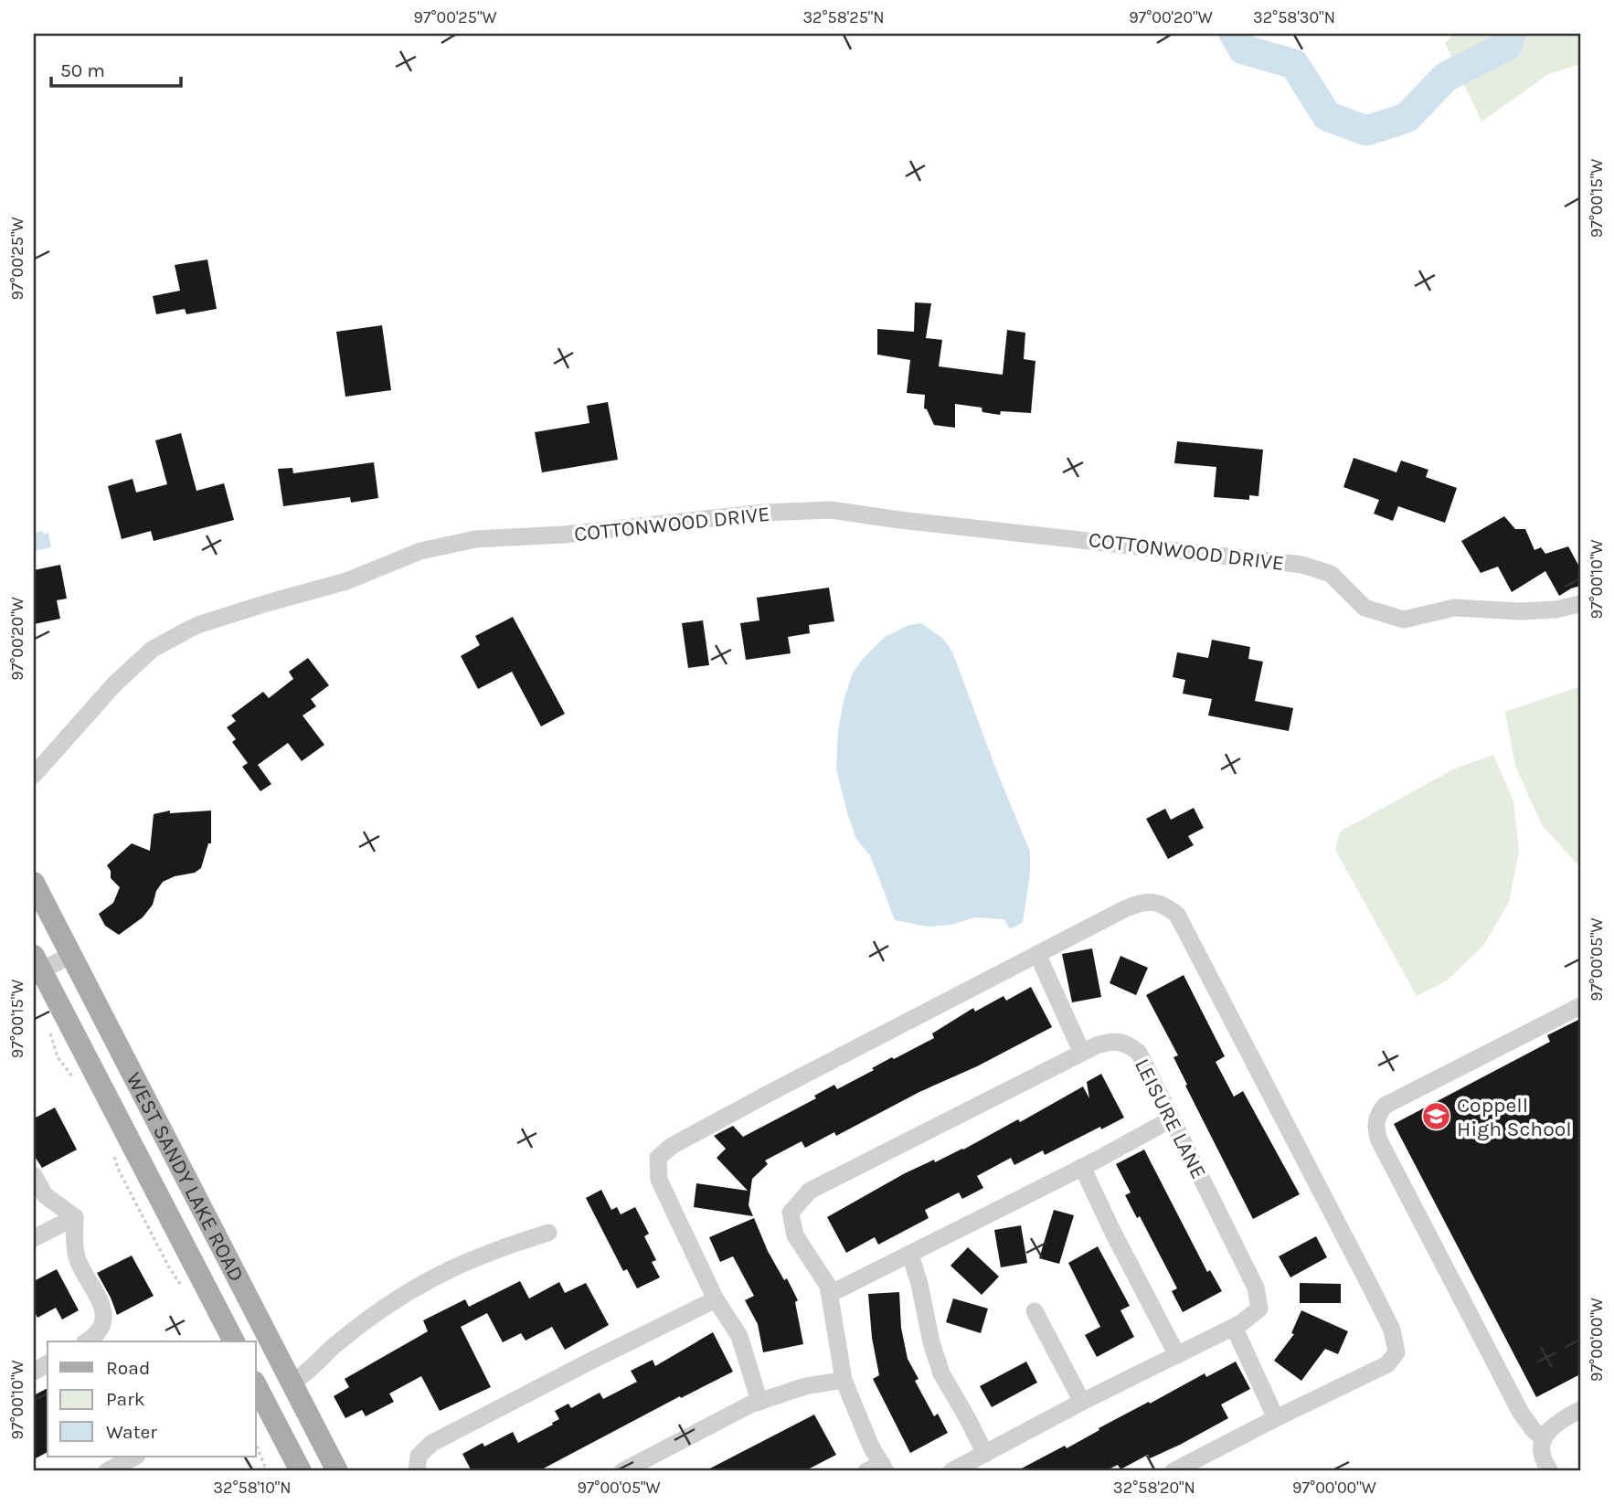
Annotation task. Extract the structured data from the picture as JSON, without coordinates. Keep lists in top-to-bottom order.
{
  "streets": {
    "main road": ["WEST SANDY LAKE ROAD"],
    "street": ["COTTONWOOD DRIVE", "LEISURE LANE"]
  },
  "places": {
    "school or university": ["Coppell High School"]
  },
  "legend": ["Road", "Park", "Water"],
  "scale_bar": "50 m",
  "coordinates": [
    "97°00'25\"W",
    "32°58'25\"N",
    "97°00'20\"W",
    "32°58'30\"N",
    "97°00'15\"W",
    "97°00'10\"W",
    "97°00'05\"W",
    "97°00'00\"W",
    "32°58'10\"N",
    "32°58'20\"N"
  ]
}
